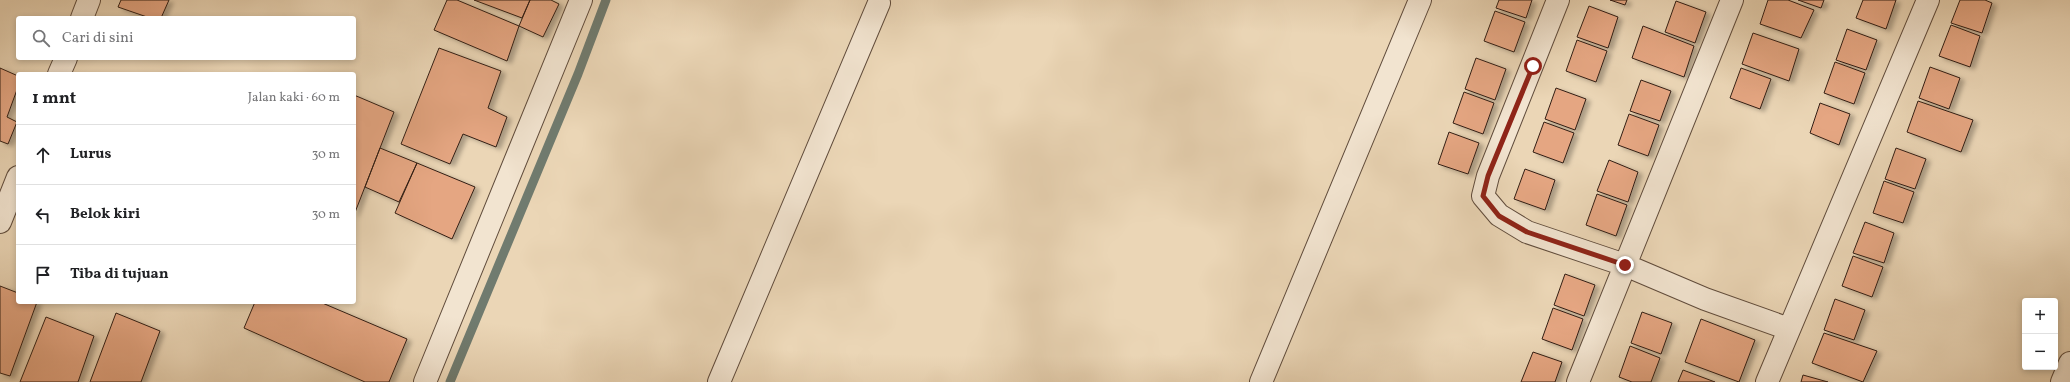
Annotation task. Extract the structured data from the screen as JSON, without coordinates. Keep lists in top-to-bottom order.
{
  "page": {
    "search": "Cari di sini",
    "heading": ["1 mnt", "Jalan kaki · 60 m"],
    "list": [
      ["Lurus", "30 m"],
      ["Belok kiri", "30 m"],
      "Tiba di tujuan"
    ],
    "map_buttons": ["+", "−"]
  }
}
